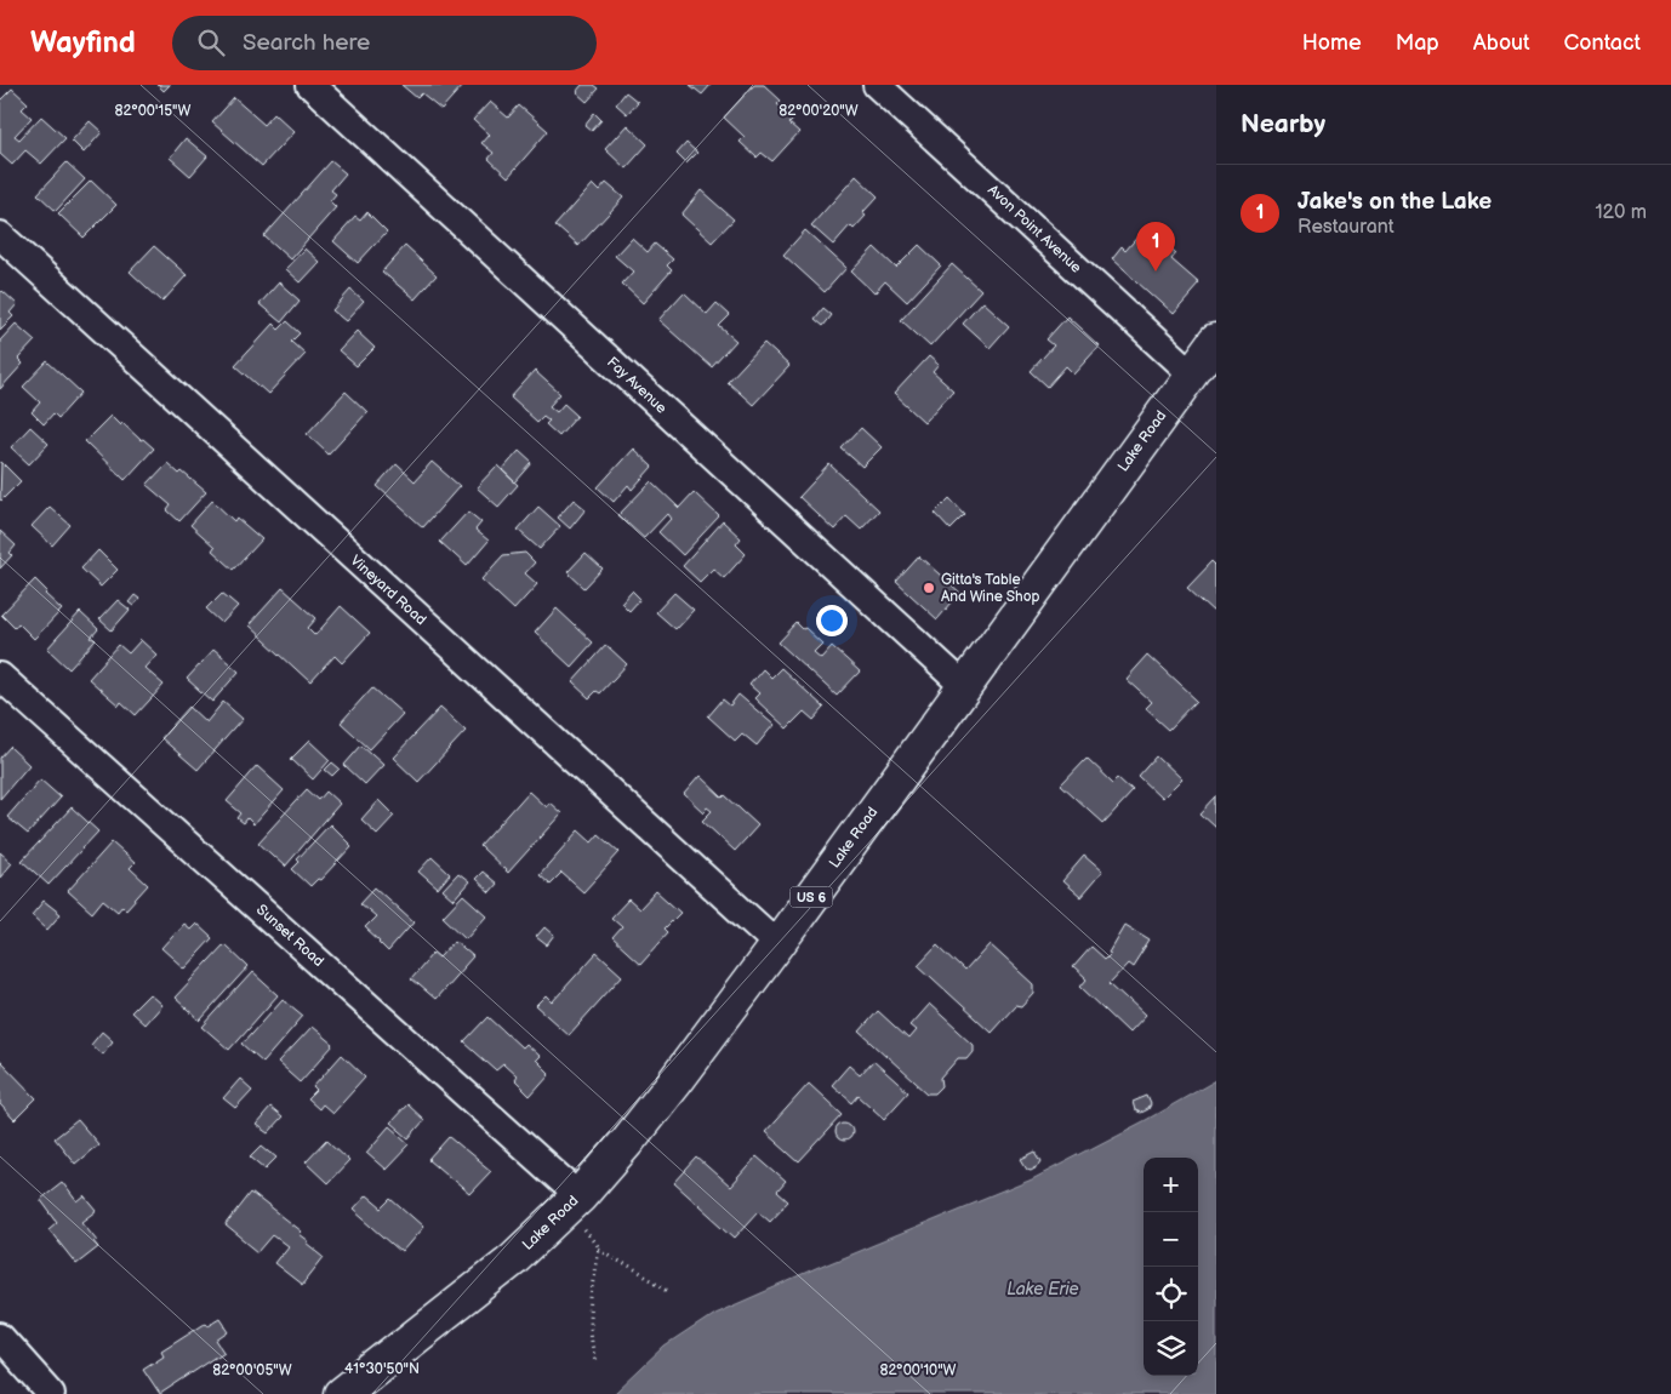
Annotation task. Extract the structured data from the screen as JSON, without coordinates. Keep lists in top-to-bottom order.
{
  "streets": {
    "main road": ["Lake Road", "US 6"],
    "street": [
      "Avon Point Avenue",
      "Fay Avenue",
      "Vineyard Road",
      "Sunset Road"
    ]
  },
  "crossings": [
    ["Avon Point Avenue", "Lake Road"],
    ["Fay Avenue", "Lake Road"],
    ["Lake Road", "Vineyard Road"],
    ["Lake Road", "Sunset Road"]
  ],
  "water": ["Lake Erie"],
  "places": ["Gitta's Table And Wine Shop"],
  "page": {
    "header": "Wayfind",
    "search": "Search here",
    "nav": [
      "Home",
      "Map",
      "About",
      "Contact"
    ],
    "heading": "Nearby",
    "list": [
      {
        "mark": "1",
        "name": "Jake's on the Lake",
        "note": "Restaurant",
        "value": "120 m"
      }
    ],
    "pins": "1",
    "map_buttons": ["+", "−"]
  },
  "coordinates": [
    "82°00'15\"W",
    "82°00'20\"W",
    "41°30'50\"N",
    "82°00'05\"W",
    "82°00'10\"W"
  ]
}
